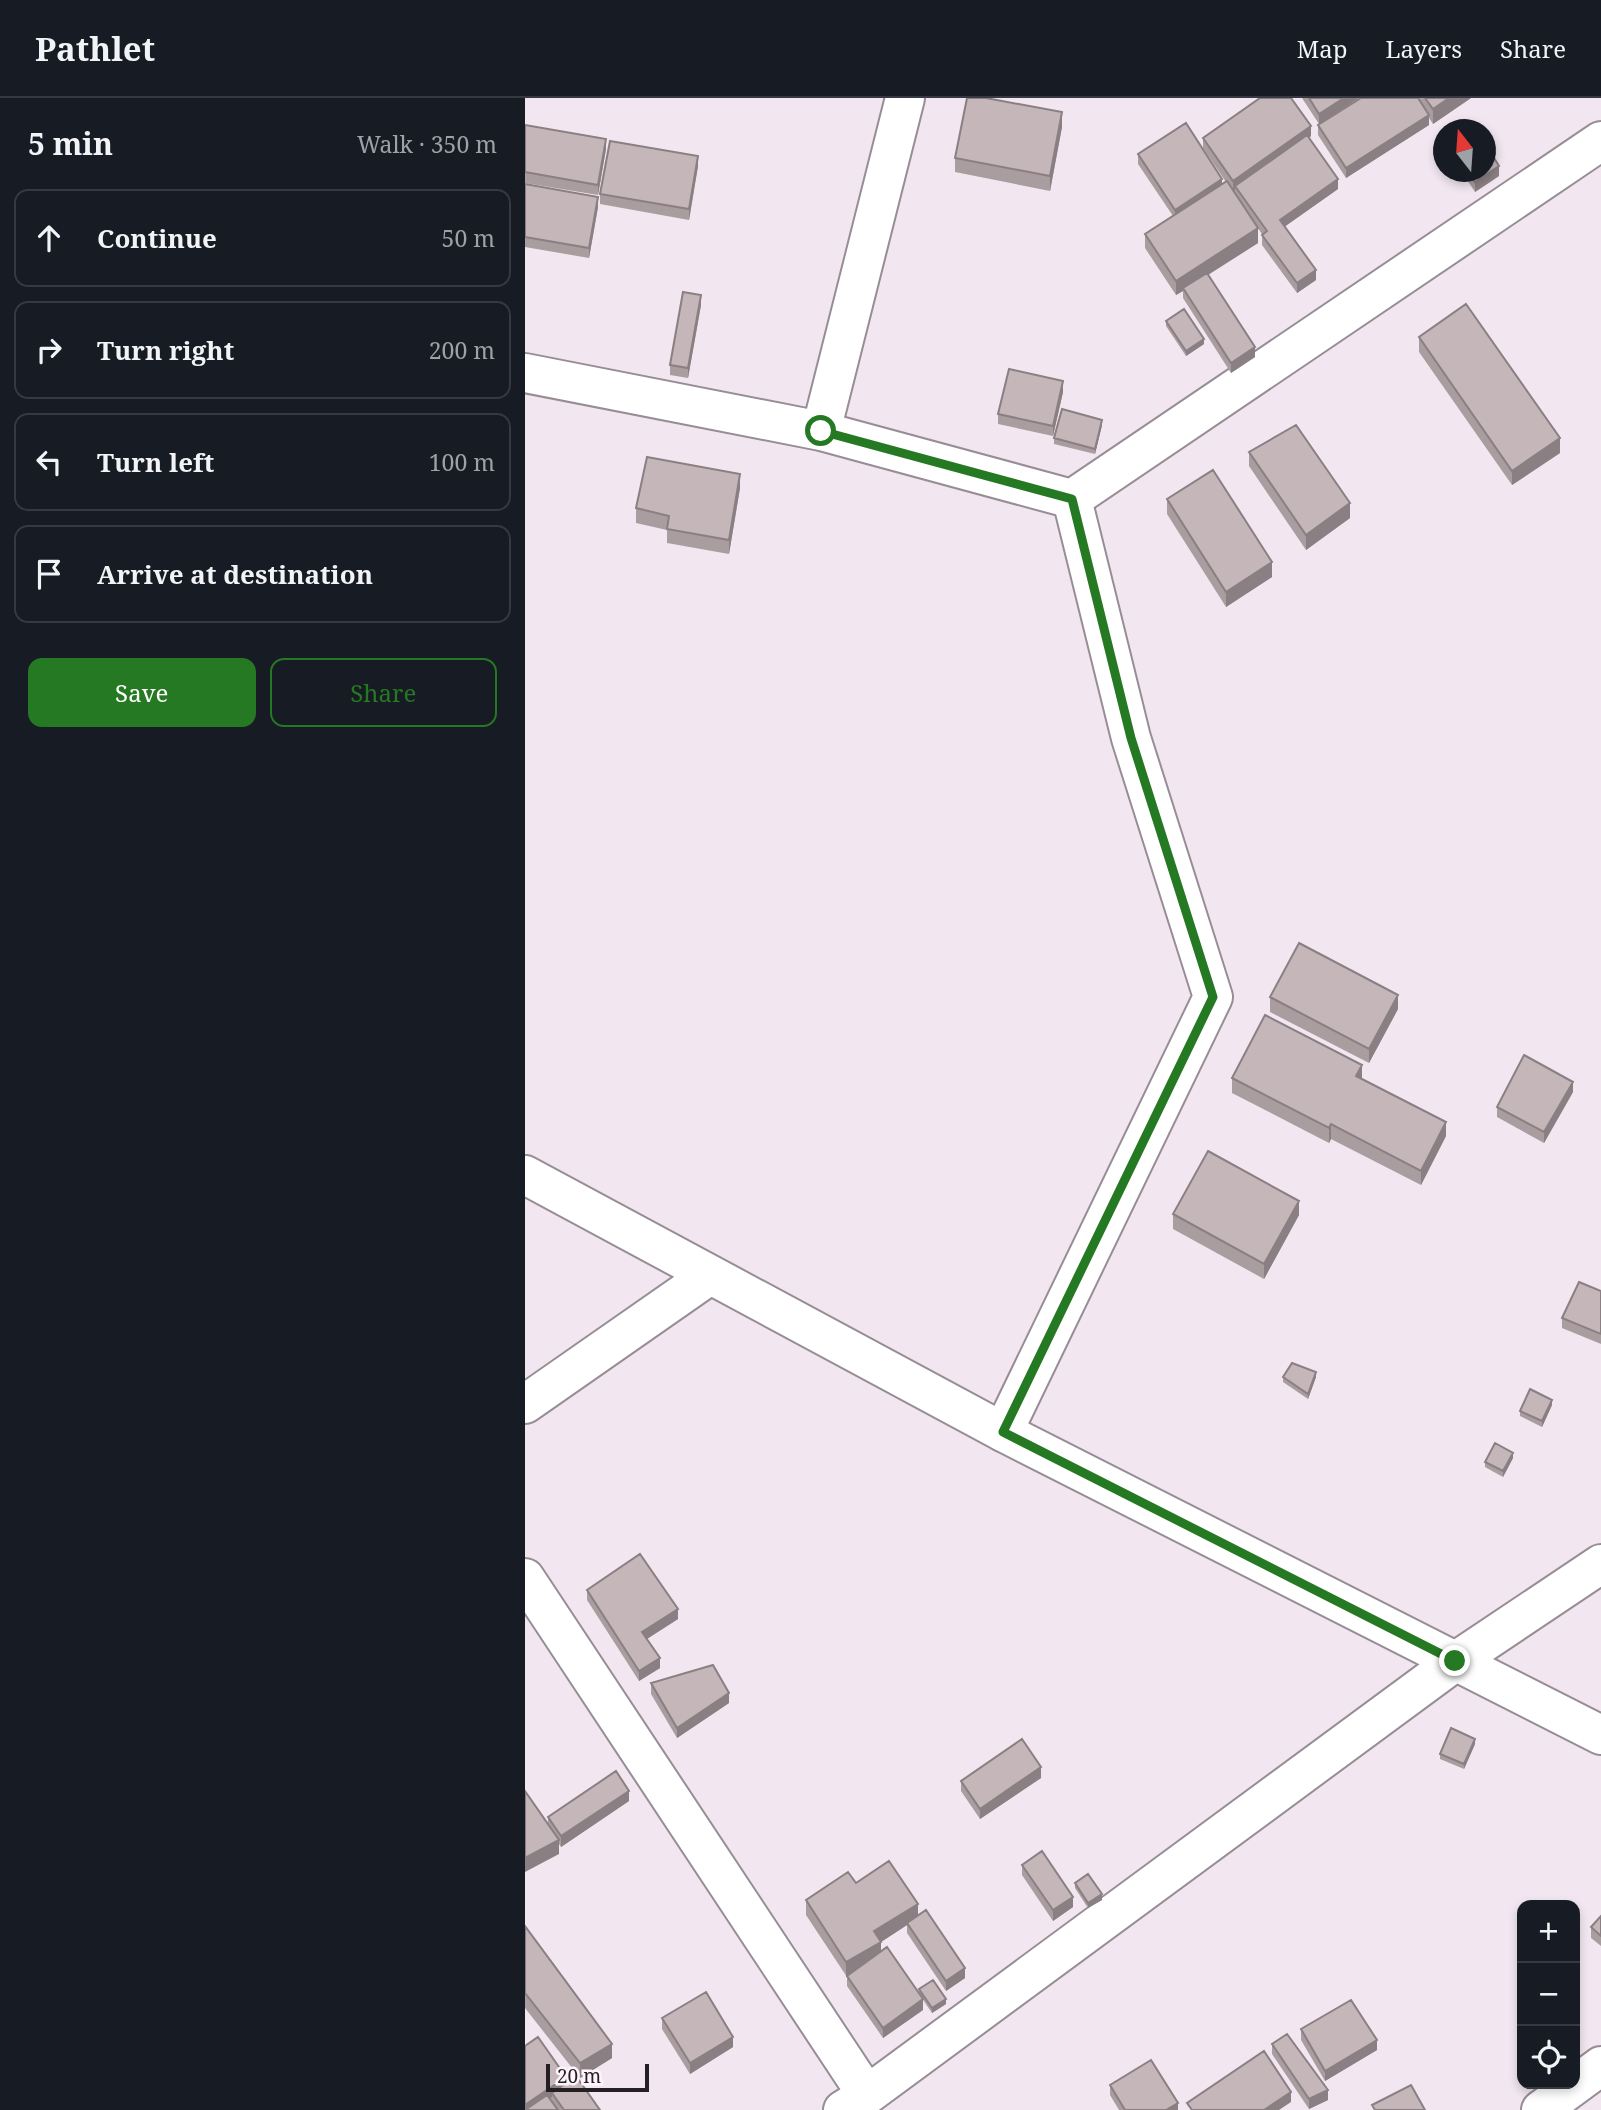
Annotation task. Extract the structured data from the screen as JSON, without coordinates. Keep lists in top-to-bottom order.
{
  "scale_bar": "20 m",
  "north": "top",
  "page": {
    "header": "Pathlet",
    "nav": ["Map", "Layers", "Share"],
    "heading": ["5 min", "Walk · 350 m"],
    "list": [
      ["Continue", "50 m"],
      ["Turn right", "200 m"],
      ["Turn left", "100 m"],
      "Arrive at destination"
    ],
    "buttons": ["Save", "Share"],
    "map_buttons": ["+", "−"],
    "scale": "20 m"
  }
}
